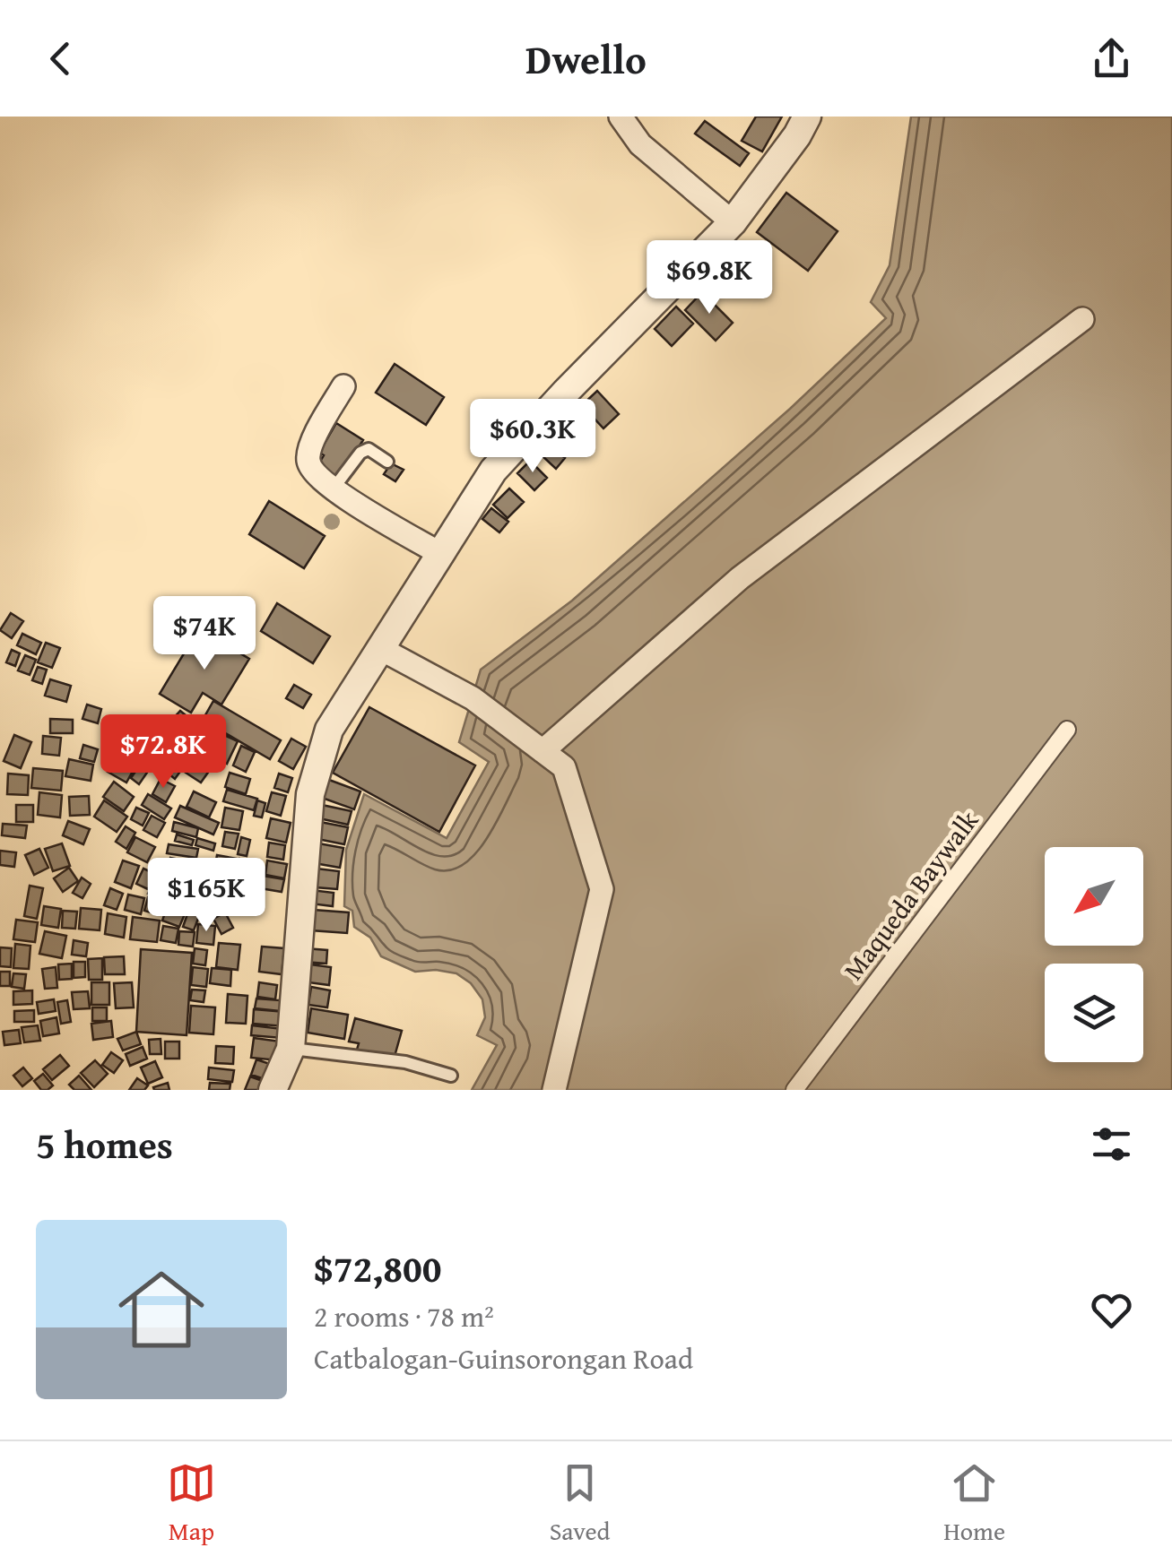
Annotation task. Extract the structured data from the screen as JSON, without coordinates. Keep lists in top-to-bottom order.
{
  "streets": {
    "street": ["Maqueda Baywalk"]
  },
  "north": "bottom left",
  "page": {
    "header": "Dwello",
    "price": [
      "$69.8K",
      "$60.3K",
      "$74K",
      "$72.8K",
      "$165K"
    ],
    "heading": "5 homes",
    "list": [
      {
        "name": "$72,800",
        "note": "2 rooms · 78 m² · Catbalogan-Guinsorongan Road"
      }
    ],
    "tabs": ["Map", "Saved", "Home"]
  }
}
